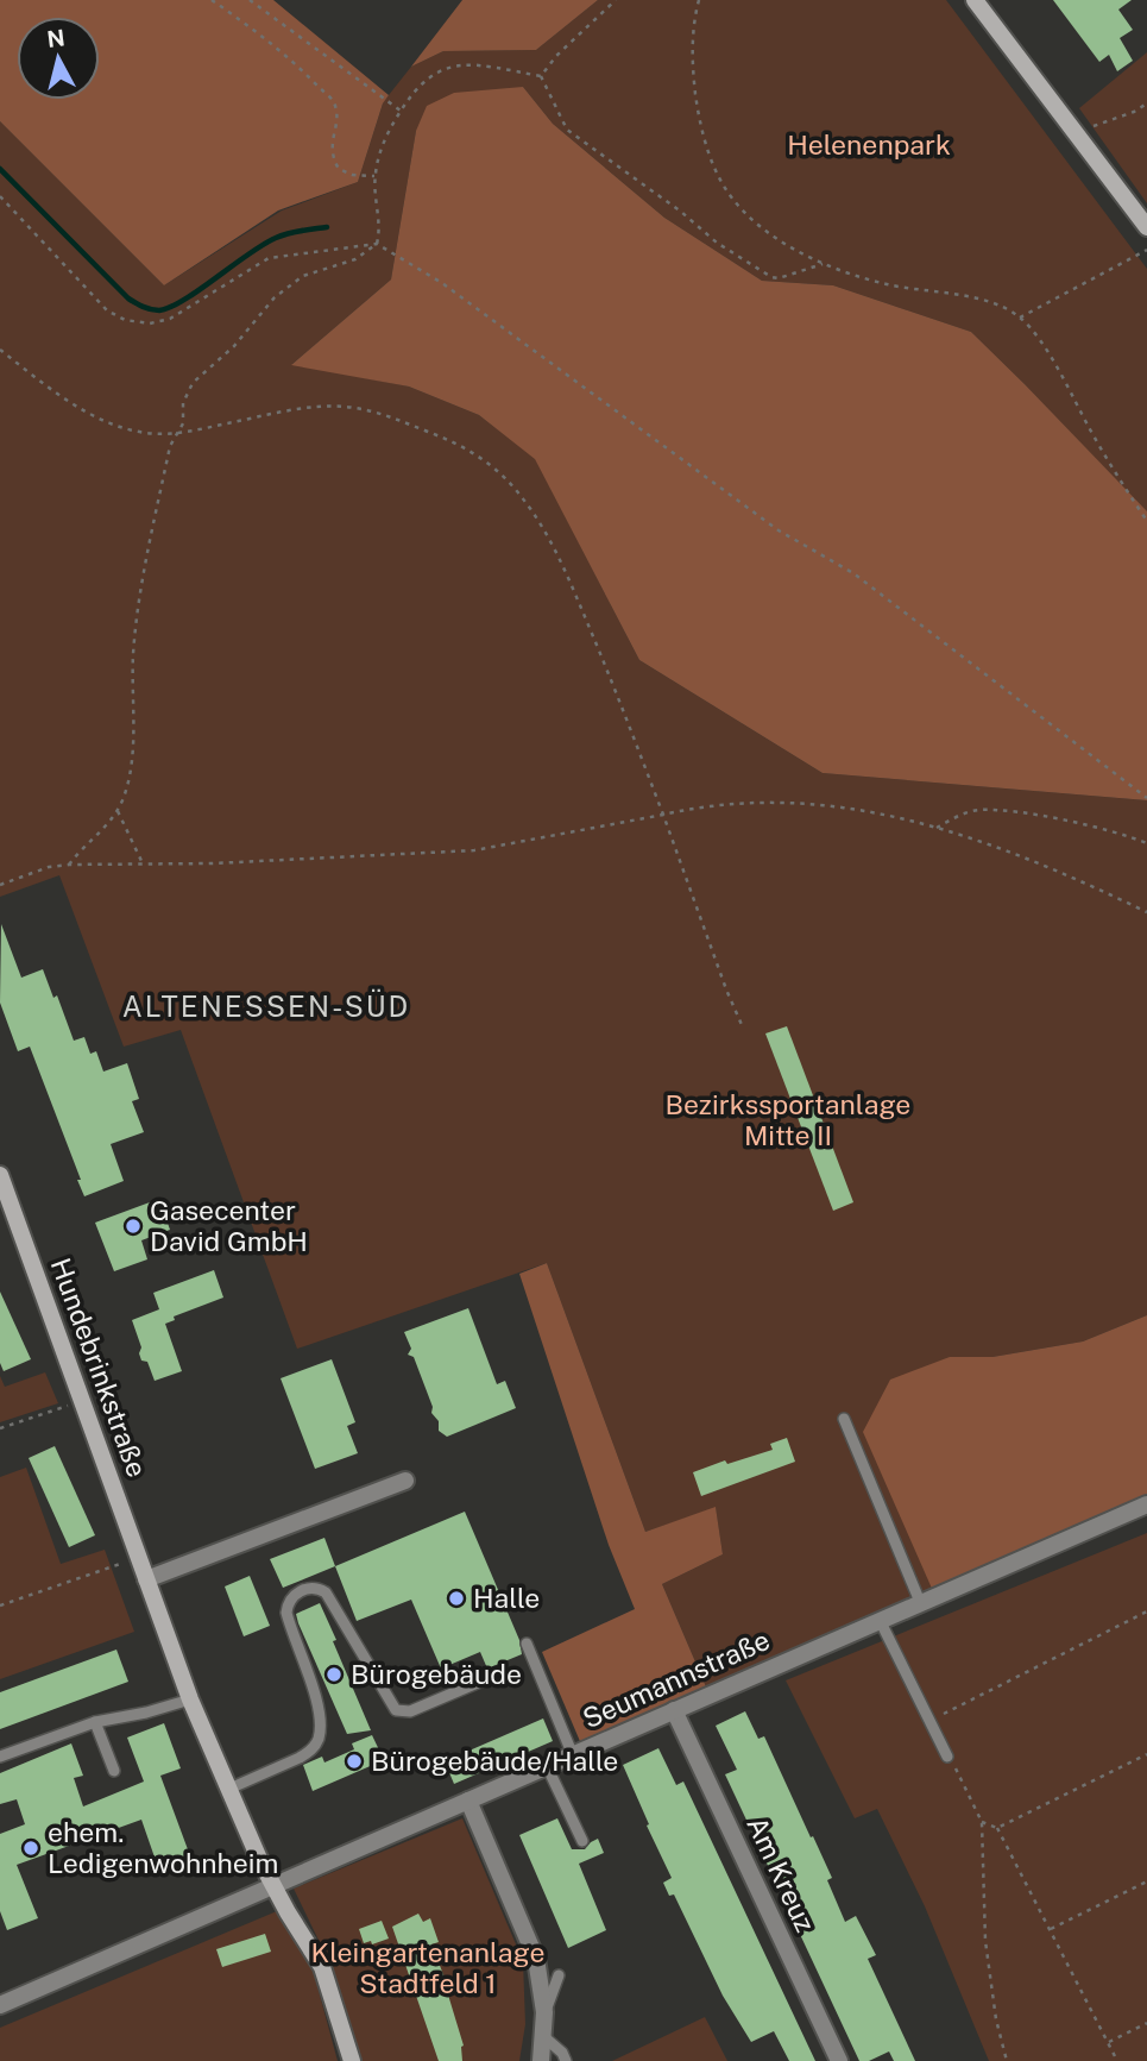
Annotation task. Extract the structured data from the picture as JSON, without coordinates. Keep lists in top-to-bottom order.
{
  "streets": {
    "street": ["Hundebrinkstraße", "Seumannstraße", "Am Kreuz"]
  },
  "crossings": [
    ["Hundebrinkstraße", "Seumannstraße"],
    ["Seumannstraße", "Am Kreuz"]
  ],
  "districts": ["ALTENESSEN-SÜD"],
  "parks": ["Helenenpark", "Bezirkssportanlage Mitte II", "Kleingartenanlage Stadtfeld 1"],
  "places": [
    "Gasecenter David GmbH",
    "Halle",
    "Bürogebäude",
    "Bürogebäude/Halle",
    "ehem. Ledigenwohnheim"
  ],
  "north": "top"
}
